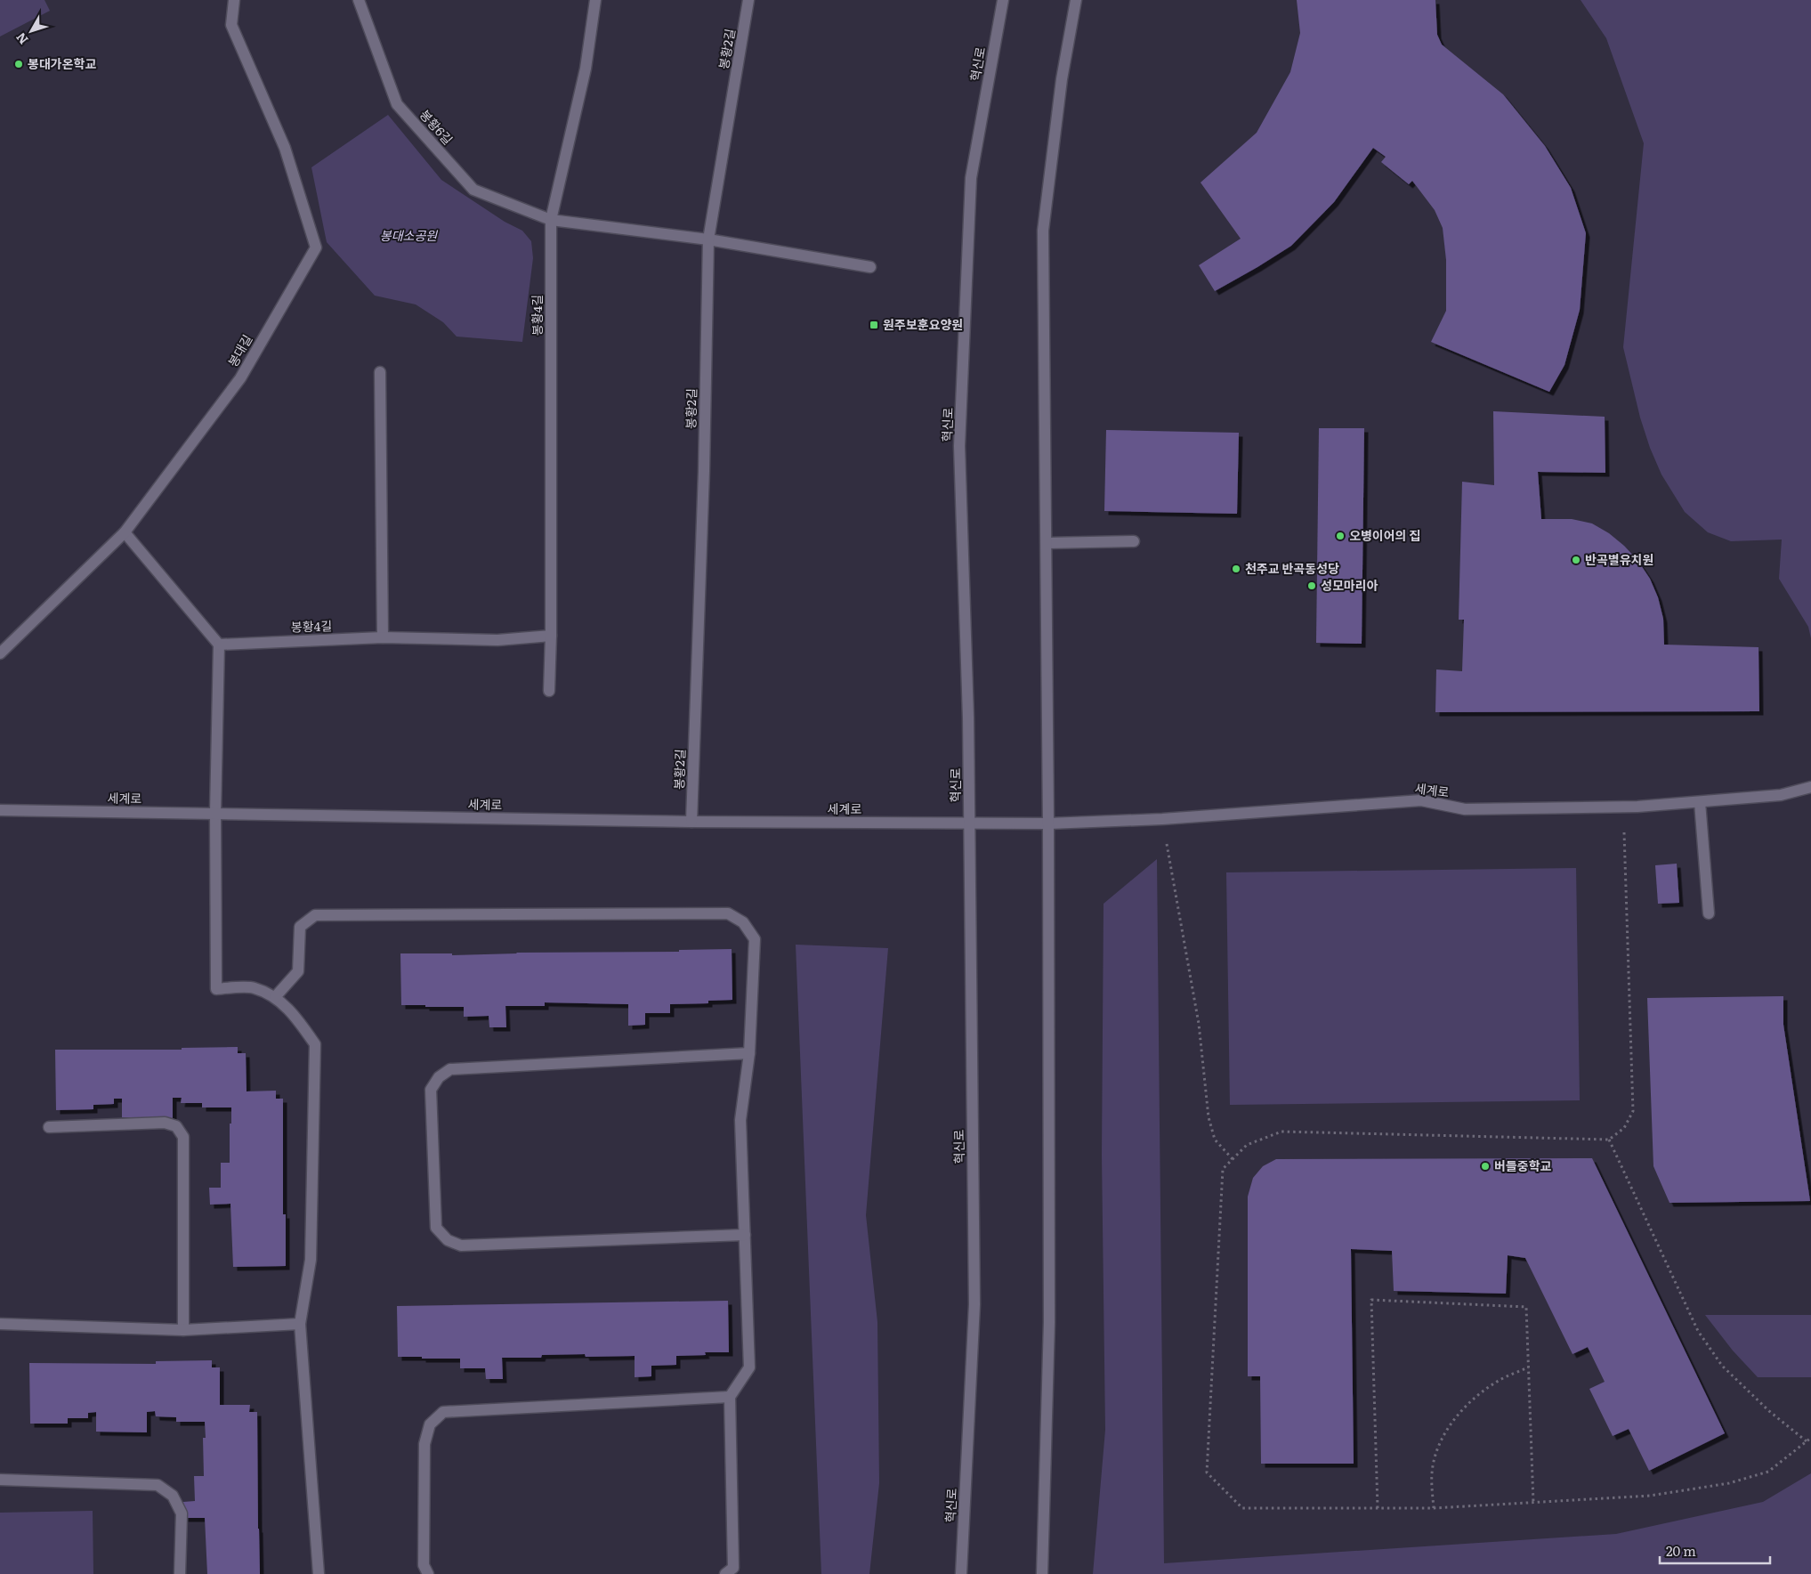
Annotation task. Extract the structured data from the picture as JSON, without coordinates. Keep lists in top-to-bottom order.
{
  "streets": {
    "street": [
      "봉황2길",
      "혁신로",
      "봉황6길",
      "봉황4길",
      "봉대길",
      "세계로"
    ]
  },
  "crossings": [
    ["봉황2길", "봉황6길"],
    ["봉황2길", "세계로"],
    ["혁신로", "세계로"],
    ["봉황6길", "봉황4길"]
  ],
  "parks": ["봉대소공원"],
  "places": {
    "other": [
      "봉대가온학교",
      "오병이어의 집",
      "반곡별유치원",
      "천주교 반곡동성당",
      "성모마리아",
      "버들중학교"
    ],
    "transit": ["원주보훈요양원"]
  },
  "scale_bar": "20 m",
  "north": "bottom left"
}
